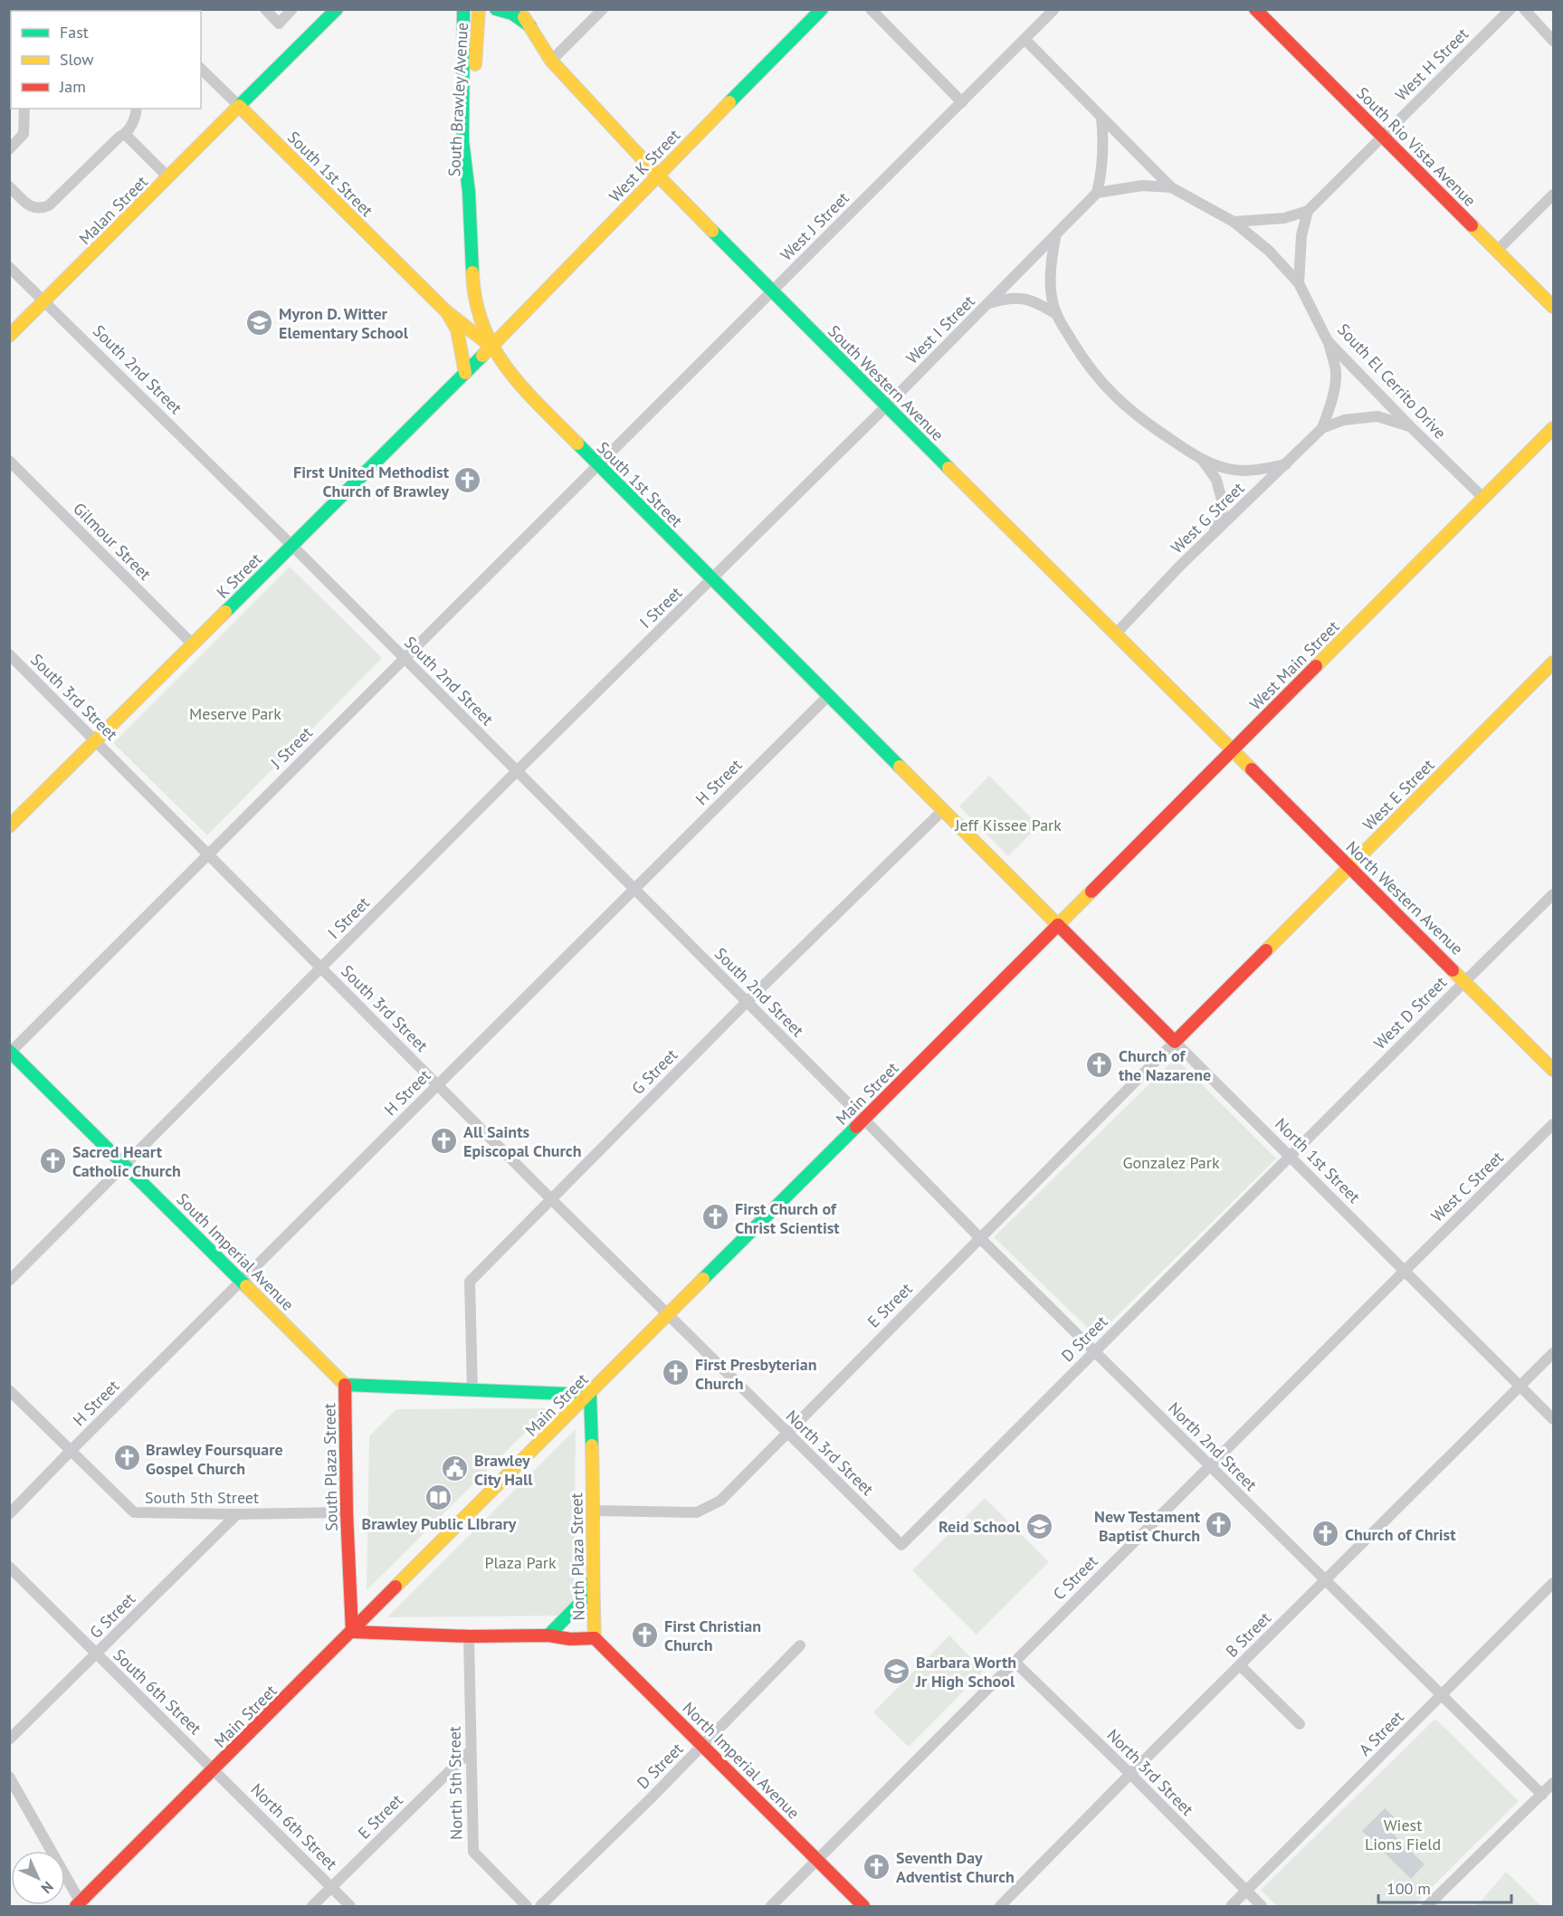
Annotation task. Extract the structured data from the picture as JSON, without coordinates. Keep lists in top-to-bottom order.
{
  "streets": {
    "main road": [
      "South Brawley Avenue",
      "South Rio Vista Avenue",
      "West K Street",
      "South 1st Street",
      "Malan Street",
      "South Western Avenue",
      "K Street",
      "West Main Street",
      "West E Street",
      "North Western Avenue",
      "Main Street",
      "North 1st Street",
      "South Imperial Avenue",
      "South Plaza Street",
      "North Plaza Street",
      "North Imperial Avenue"
    ],
    "street": [
      "West H Street",
      "West J Street",
      "West I Street",
      "South 2nd Street",
      "South El Cerrito Drive",
      "West G Street",
      "Gilmour Street",
      "I Street",
      "South 3rd Street",
      "J Street",
      "H Street",
      "West D Street",
      "G Street",
      "West C Street",
      "E Street",
      "D Street",
      "North 2nd Street",
      "North 3rd Street",
      "South 5th Street",
      "C Street",
      "B Street",
      "South 6th Street",
      "A Street",
      "North 5th Street",
      "North 6th Street"
    ]
  },
  "crossings": [
    ["West H Street", "South Rio Vista Avenue"],
    ["West H Street", "South El Cerrito Drive"],
    ["South Brawley Avenue", "West K Street"],
    ["South Brawley Avenue", "South 1st Street"],
    ["South Brawley Avenue", "K Street"],
    ["West K Street", "South 1st Street"],
    ["West K Street", "South Western Avenue"],
    ["West K Street", "K Street"],
    ["South 1st Street", "Malan Street"],
    ["South 1st Street", "West J Street"],
    ["South 1st Street", "West I Street"],
    ["South 1st Street", "K Street"],
    ["South 1st Street", "I Street"],
    ["South 1st Street", "West Main Street"],
    ["South 1st Street", "J Street"],
    ["South 1st Street", "H Street"],
    ["South 1st Street", "G Street"],
    ["South 1st Street", "Main Street"],
    ["South 1st Street", "North 1st Street"],
    ["Malan Street", "South 2nd Street"],
    ["West J Street", "South El Cerrito Drive"],
    ["West J Street", "South Western Avenue"],
    ["West J Street", "J Street"],
    ["West I Street", "South Western Avenue"],
    ["West I Street", "I Street"],
    ["South 2nd Street", "K Street"],
    ["South 2nd Street", "I Street"],
    ["South 2nd Street", "J Street"],
    ["South 2nd Street", "H Street"],
    ["South 2nd Street", "G Street"],
    ["South 2nd Street", "Main Street"],
    ["South 2nd Street", "North 2nd Street"],
    ["South El Cerrito Drive", "West G Street"],
    ["South El Cerrito Drive", "West Main Street"],
    ["South Western Avenue", "West G Street"],
    ["South Western Avenue", "West Main Street"],
    ["South Western Avenue", "North Western Avenue"],
    ["Gilmour Street", "K Street"],
    ["K Street", "South 3rd Street"],
    ["I Street", "South 3rd Street"],
    ["I Street", "South Imperial Avenue"],
    ["West Main Street", "North Western Avenue"],
    ["West Main Street", "Main Street"],
    ["West Main Street", "North 1st Street"],
    ["South 3rd Street", "J Street"],
    ["South 3rd Street", "H Street"],
    ["South 3rd Street", "G Street"],
    ["South 3rd Street", "Main Street"],
    ["South 3rd Street", "North 3rd Street"],
    ["J Street", "South Imperial Avenue"],
    ["H Street", "South Imperial Avenue"],
    ["H Street", "South 5th Street"],
    ["West E Street", "North Western Avenue"],
    ["West E Street", "North 1st Street"],
    ["West E Street", "E Street"],
    ["North Western Avenue", "West D Street"],
    ["West D Street", "North 1st Street"],
    ["West D Street", "D Street"],
    ["G Street", "South Plaza Street"],
    ["G Street", "South 5th Street"],
    ["G Street", "South 6th Street"],
    ["Main Street", "North 1st Street"],
    ["Main Street", "North 2nd Street"],
    ["Main Street", "North 3rd Street"],
    ["Main Street", "South Plaza Street"],
    ["Main Street", "North Plaza Street"],
    ["Main Street", "South 6th Street"],
    ["Main Street", "North 6th Street"],
    ["North 1st Street", "West C Street"],
    ["North 1st Street", "E Street"],
    ["North 1st Street", "D Street"],
    ["North 1st Street", "C Street"],
    ["North 1st Street", "B Street"],
    ["West C Street", "C Street"],
    ["South Imperial Avenue", "South Plaza Street"],
    ["E Street", "North 2nd Street"],
    ["E Street", "North 3rd Street"],
    ["E Street", "North Plaza Street"],
    ["E Street", "North 5th Street"],
    ["E Street", "North 6th Street"],
    ["D Street", "North 2nd Street"],
    ["D Street", "North 3rd Street"],
    ["D Street", "North Imperial Avenue"],
    ["North 2nd Street", "C Street"],
    ["North 2nd Street", "B Street"],
    ["North 2nd Street", "A Street"],
    ["North 3rd Street", "C Street"],
    ["North 3rd Street", "B Street"],
    ["North 3rd Street", "A Street"],
    ["South Plaza Street", "South 5th Street"],
    ["South Plaza Street", "North Plaza Street"],
    ["North Plaza Street", "North Imperial Avenue"],
    ["North Plaza Street", "North 5th Street"],
    ["C Street", "North Imperial Avenue"],
    ["South 6th Street", "North 6th Street"]
  ],
  "parks": [
    "Meserve Park",
    "Jeff Kissee Park",
    "Gonzalez Park",
    "Plaza Park",
    "Wiest Lions Field"
  ],
  "places": {
    "school or university": ["Myron D. Witter Elementary School", "Reid School", "Barbara Worth Jr High School"],
    "church": [
      "First United Methodist Church of Brawley",
      "Church of the Nazarene",
      "All Saints Episcopal Church",
      "Sacred Heart Catholic Church",
      "First Church of Christ Scientist",
      "First Presbyterian Church",
      "Brawley Foursquare Gospel Church",
      "New Testament Baptist Church",
      "Church of Christ",
      "First Christian Church",
      "Seventh Day Adventist Church"
    ],
    "public building": ["Brawley City Hall"],
    "library": ["Brawley Public LIbrary"]
  },
  "legend": ["Fast", "Slow", "Jam"],
  "scale_bar": "100 m",
  "north": "bottom right"
}
